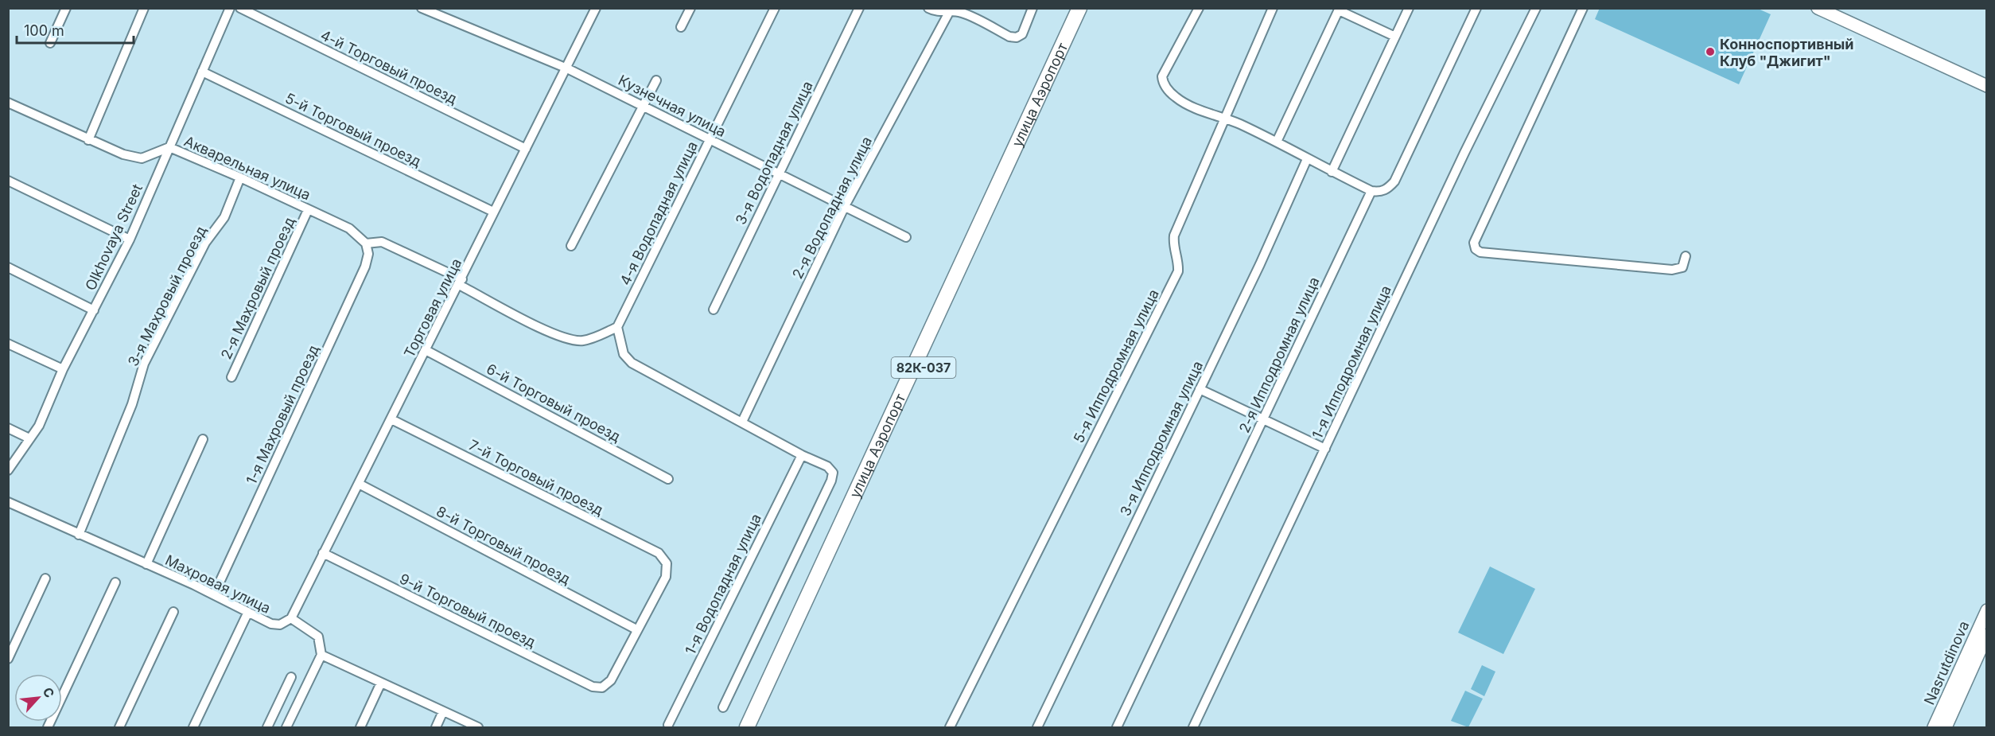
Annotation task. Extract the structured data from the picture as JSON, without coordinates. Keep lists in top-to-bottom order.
{
  "streets": {
    "main road": ["улица Аэропорт", "82К-037", "Nasrutdinova"],
    "street": [
      "4-й Торговый проезд",
      "Кузнечная улица",
      "5-й Торговый проезд",
      "3-я Водопадная улица",
      "Акварельная улица",
      "2-я Водопадная улица",
      "4-я Водопадная улица",
      "Olkhovaya Street",
      "2-я Махровый проезд",
      "3-я Махровый проезд",
      "Торговая улица",
      "2-я Ипподромная улица",
      "1-я Ипподромная улица",
      "5-я Ипподромная улица",
      "6-й Торговый проезд",
      "1-я Махровый проезд",
      "3-я Ипподромная улица",
      "7-й Торговый проезд",
      "8-й Торговый проезд",
      "Махровая улица",
      "1-я Водопадная улица",
      "9-й Торговый проезд"
    ]
  },
  "crossings": [
    ["4-й Торговый проезд", "Торговая улица"],
    ["Кузнечная улица", "3-я Водопадная улица"],
    ["Кузнечная улица", "2-я Водопадная улица"],
    ["Кузнечная улица", "4-я Водопадная улица"],
    ["Кузнечная улица", "Торговая улица"],
    ["5-й Торговый проезд", "Olkhovaya Street"],
    ["5-й Торговый проезд", "Торговая улица"],
    ["Акварельная улица", "Olkhovaya Street"],
    ["Акварельная улица", "2-я Махровый проезд"],
    ["Акварельная улица", "3-я Махровый проезд"],
    ["Акварельная улица", "1-я Махровый проезд"],
    ["3-я Махровый проезд", "Махровая улица"],
    ["Торговая улица", "6-й Торговый проезд"],
    ["Торговая улица", "7-й Торговый проезд"],
    ["Торговая улица", "8-й Торговый проезд"],
    ["Торговая улица", "Махровая улица"],
    ["Торговая улица", "9-й Торговый проезд"],
    ["1-я Махровый проезд", "Махровая улица"],
    ["7-й Торговый проезд", "8-й Торговый проезд"],
    ["7-й Торговый проезд", "9-й Торговый проезд"],
    ["8-й Торговый проезд", "9-й Торговый проезд"]
  ],
  "places": ["Конноспортивный Клуб \"Джигит\""],
  "scale_bar": "100 m",
  "north": "top right"
}
